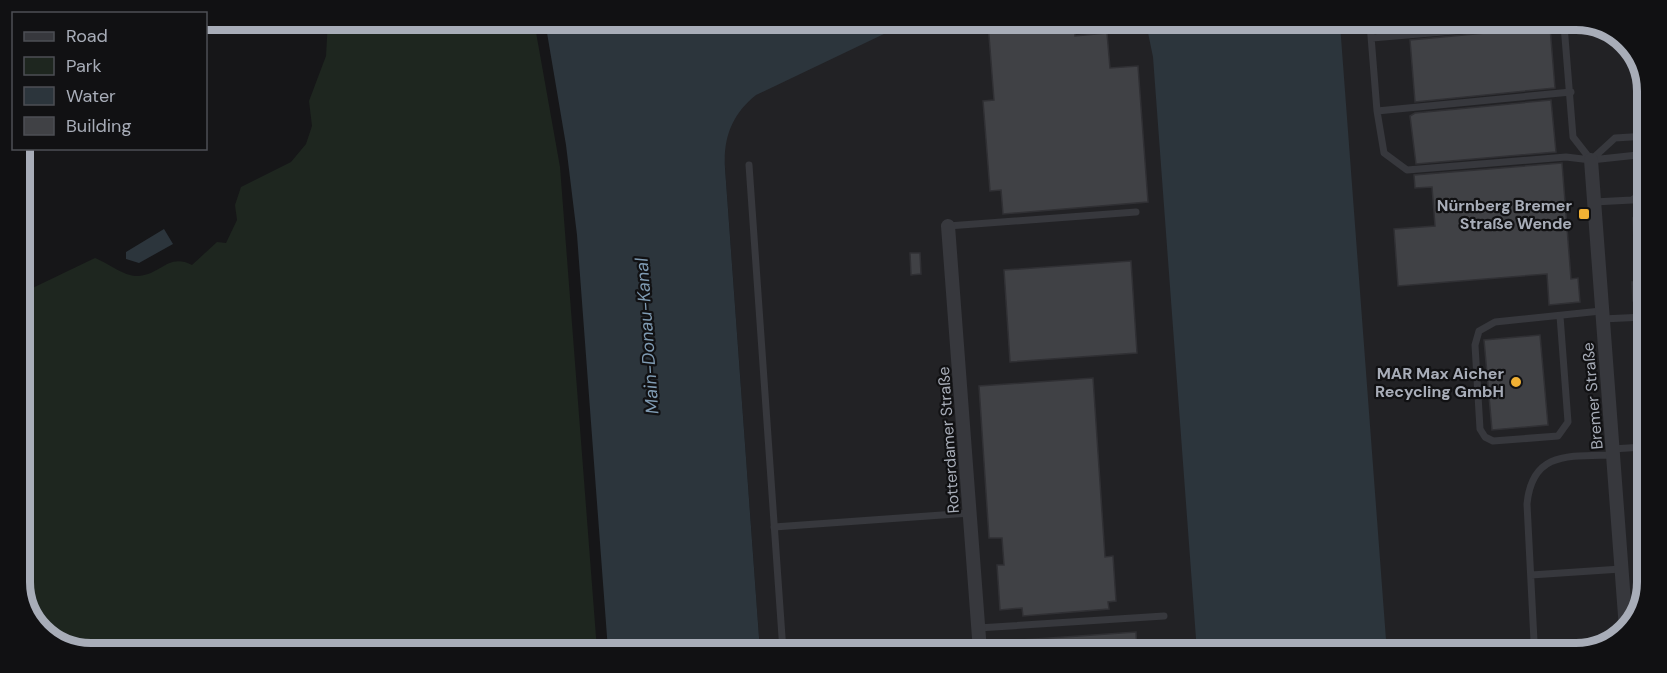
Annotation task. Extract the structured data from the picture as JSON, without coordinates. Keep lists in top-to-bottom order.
{
  "streets": {
    "street": ["Bremer Straße", "Rotterdamer Straße"]
  },
  "water": ["Main-Donau-Kanal"],
  "places": {
    "transit": ["Nürnberg Bremer Straße Wende"],
    "other": ["MAR Max Aicher Recycling GmbH"]
  },
  "legend": [
    "Road",
    "Park",
    "Water",
    "Building"
  ]
}
